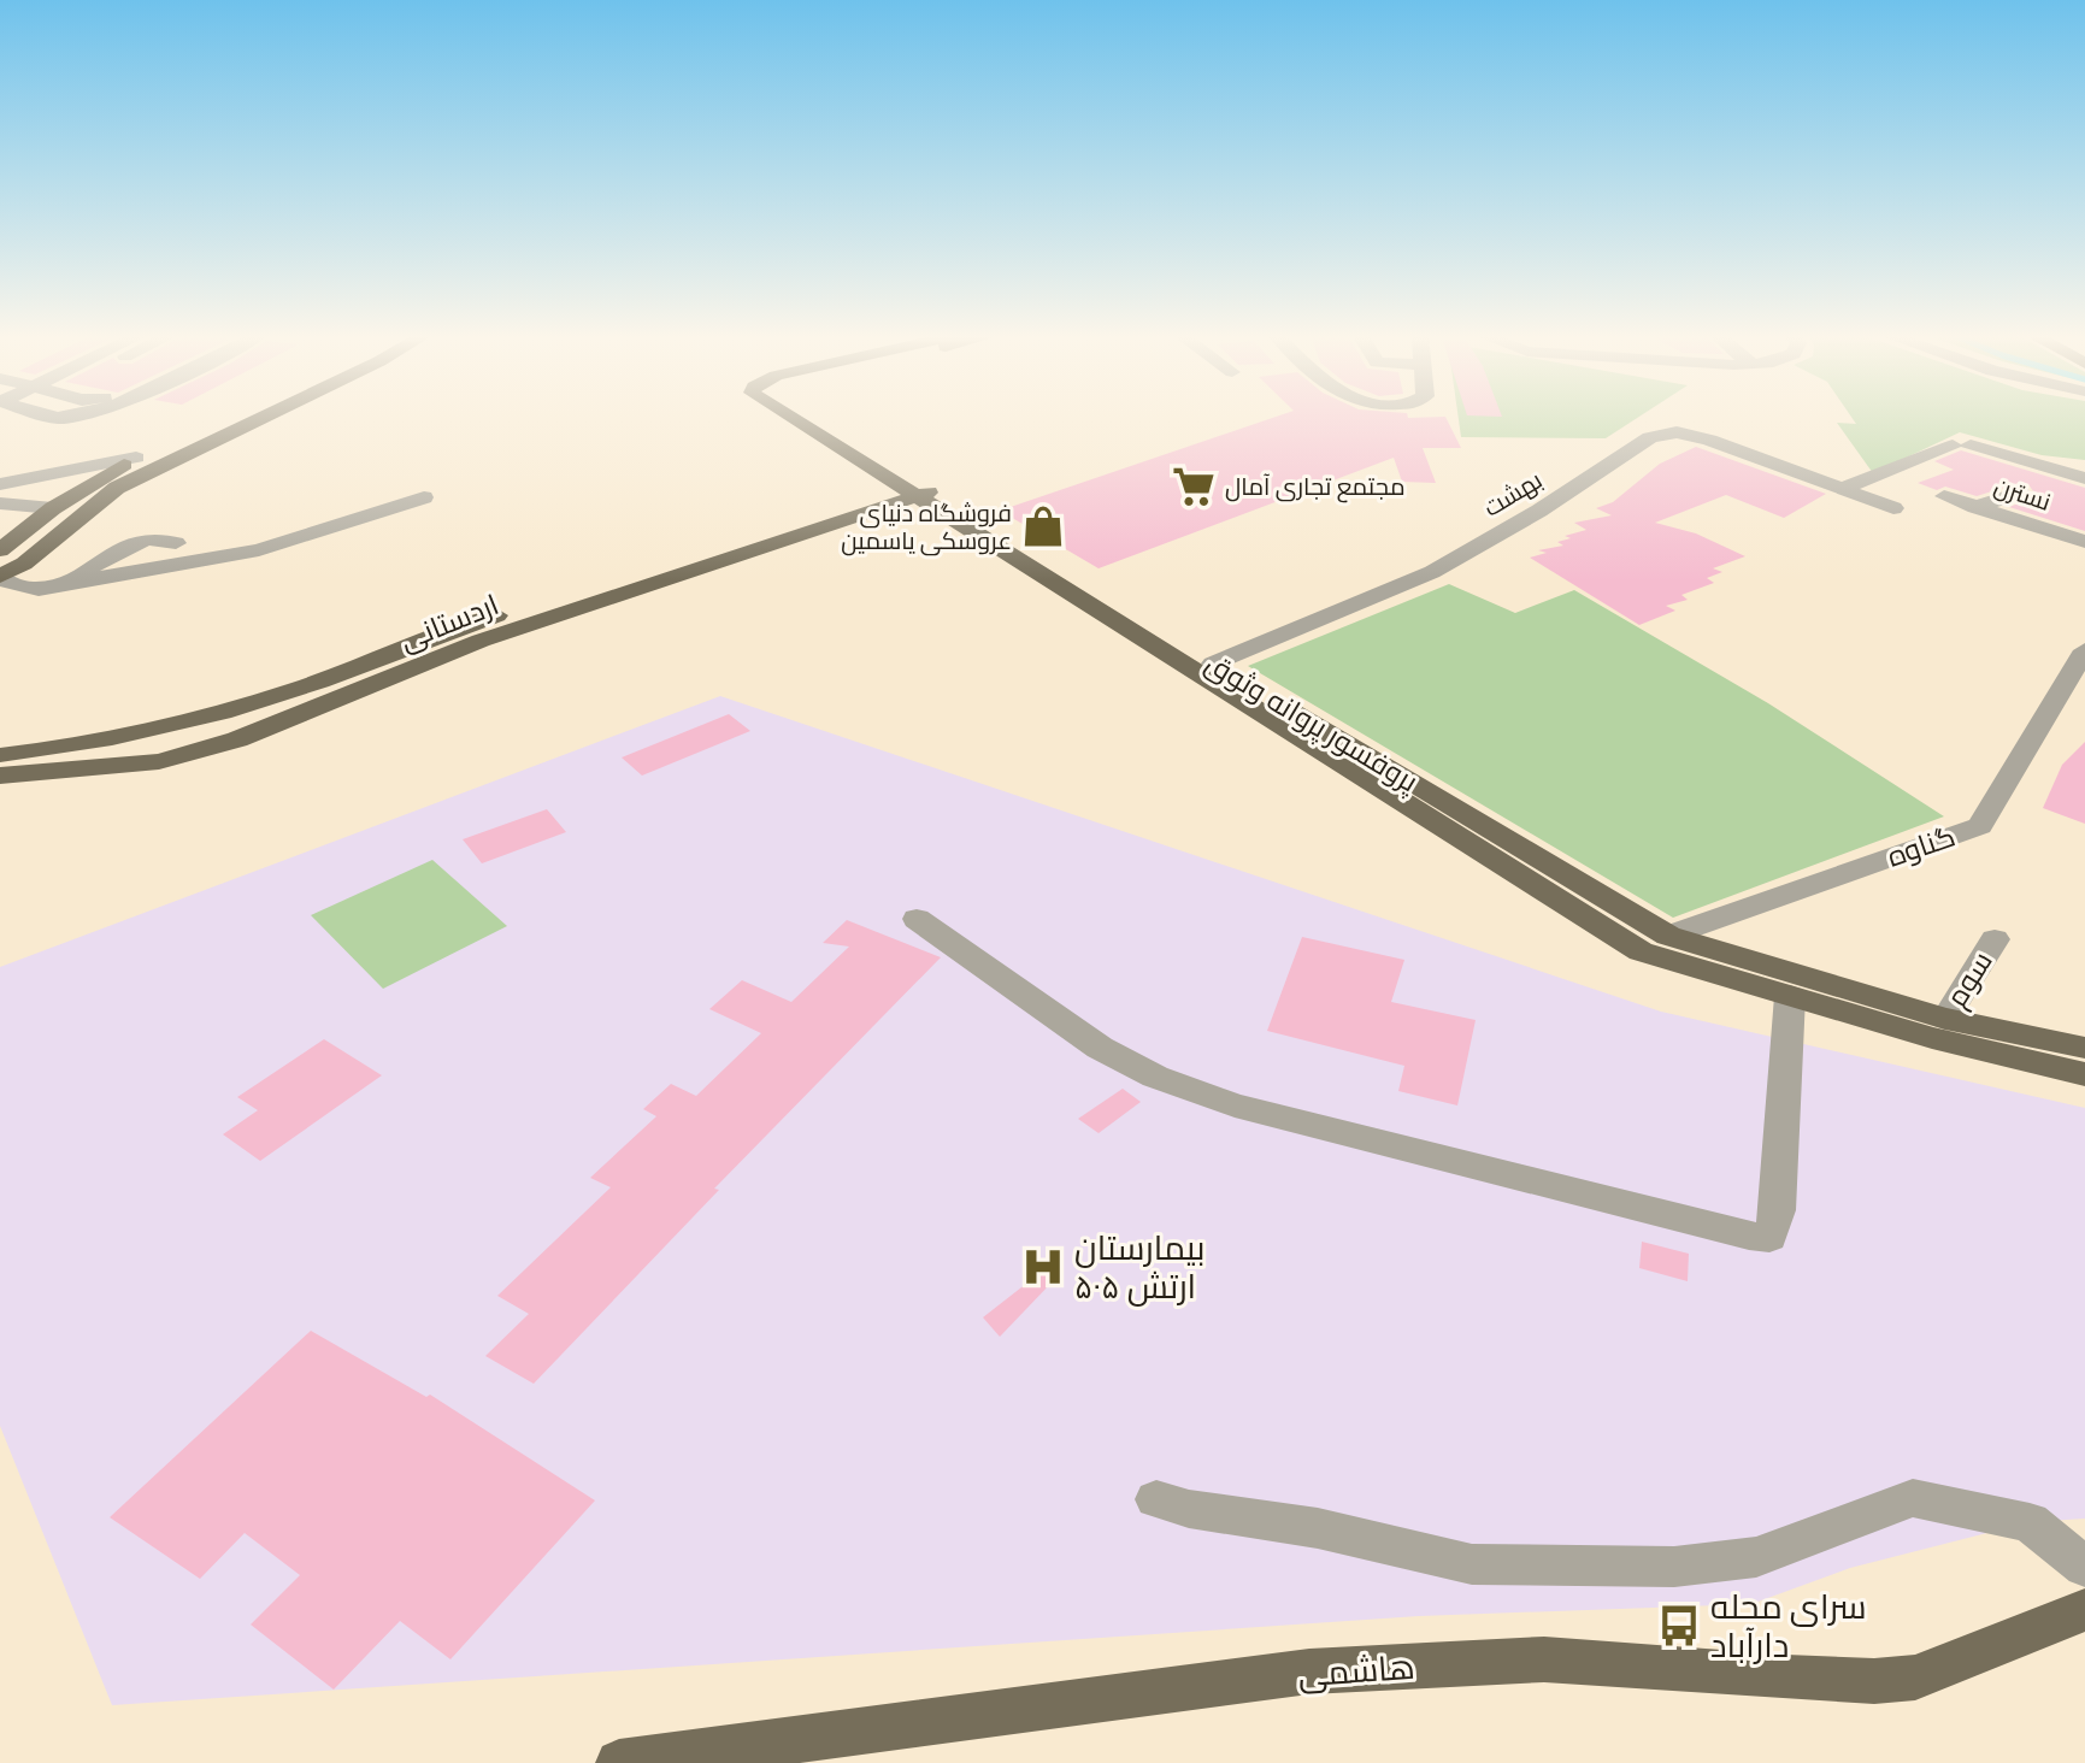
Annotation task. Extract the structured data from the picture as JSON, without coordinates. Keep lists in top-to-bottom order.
{
  "streets": {
    "main road": ["اردستانی", "پروفسور پروانه وثوق", "هاشمی"],
    "street": [
      "بهشت",
      "نسترن",
      "گناوه",
      "سوم"
    ]
  },
  "crossings": [
    ["بهشت", "پروفسور پروانه وثوق"],
    ["اردستانی", "پروفسور پروانه وثوق"],
    ["پروفسور پروانه وثوق", "گناوه"],
    ["پروفسور پروانه وثوق", "سوم"]
  ],
  "places": {
    "supermarket": ["مجتمع تجاری آمال"],
    "shop": ["فروشگاه دنیای عروسکی یاسمین"],
    "hospital": ["بیمارستان ۵۰۵ ارتش"],
    "bus stop": ["سرای محله دارآباد"]
  }
}
